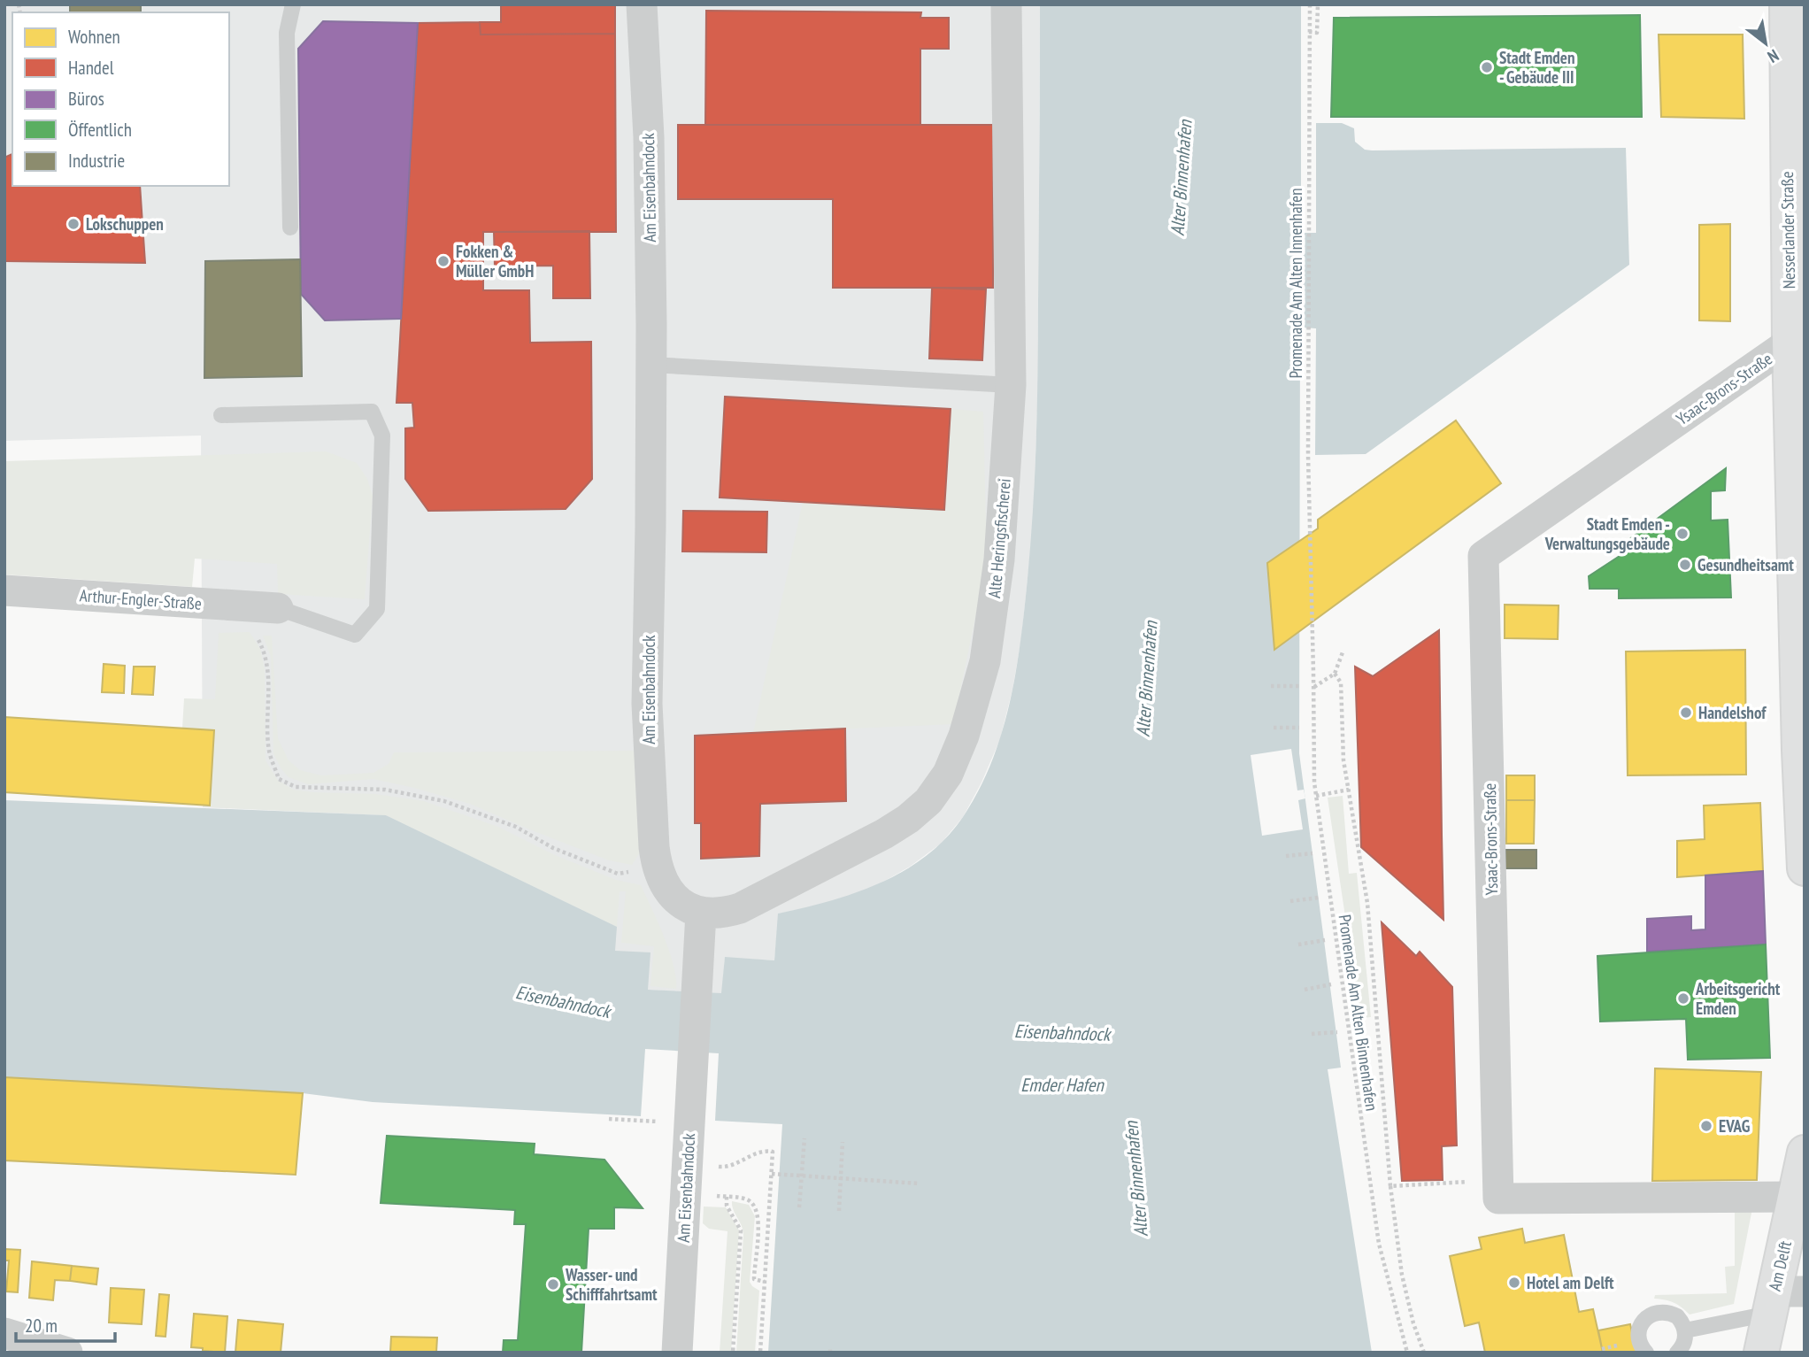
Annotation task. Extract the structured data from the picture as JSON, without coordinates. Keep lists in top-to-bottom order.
{
  "streets": {
    "street": [
      "Am Eisenbahndock",
      "Nesserlander Straße",
      "Ysaac-Brons-Straße",
      "Alte Heringsfischerei",
      "Arthur-Engler-Straße",
      "Am Delft"
    ],
    "path": ["Promenade Am Alten Innenhafen", "Promenade Am Alten Binnenhafen"]
  },
  "crossings": [
    ["Am Eisenbahndock", "Alte Heringsfischerei"],
    ["Nesserlander Straße", "Ysaac-Brons-Straße"],
    ["Promenade Am Alten Innenhafen", "Promenade Am Alten Binnenhafen"]
  ],
  "water": ["Alter Binnenhafen", "Eisenbahndock", "Emder Hafen"],
  "places": [
    "Stadt Emden - Gebäude III",
    "Lokschuppen",
    "Fokken & Müller GmbH",
    "Stadt Emden - Verwaltungsgebäude",
    "Gesundheitsamt",
    "Handelshof",
    "Arbeitsgericht Emden",
    "EVAG",
    "Hotel am Delft",
    "Wasser- und Schifffahrtsamt"
  ],
  "legend": [
    "Wohnen",
    "Handel",
    "Büros",
    "Öffentlich",
    "Industrie"
  ],
  "scale_bar": "20 m",
  "north": "bottom right"
}
